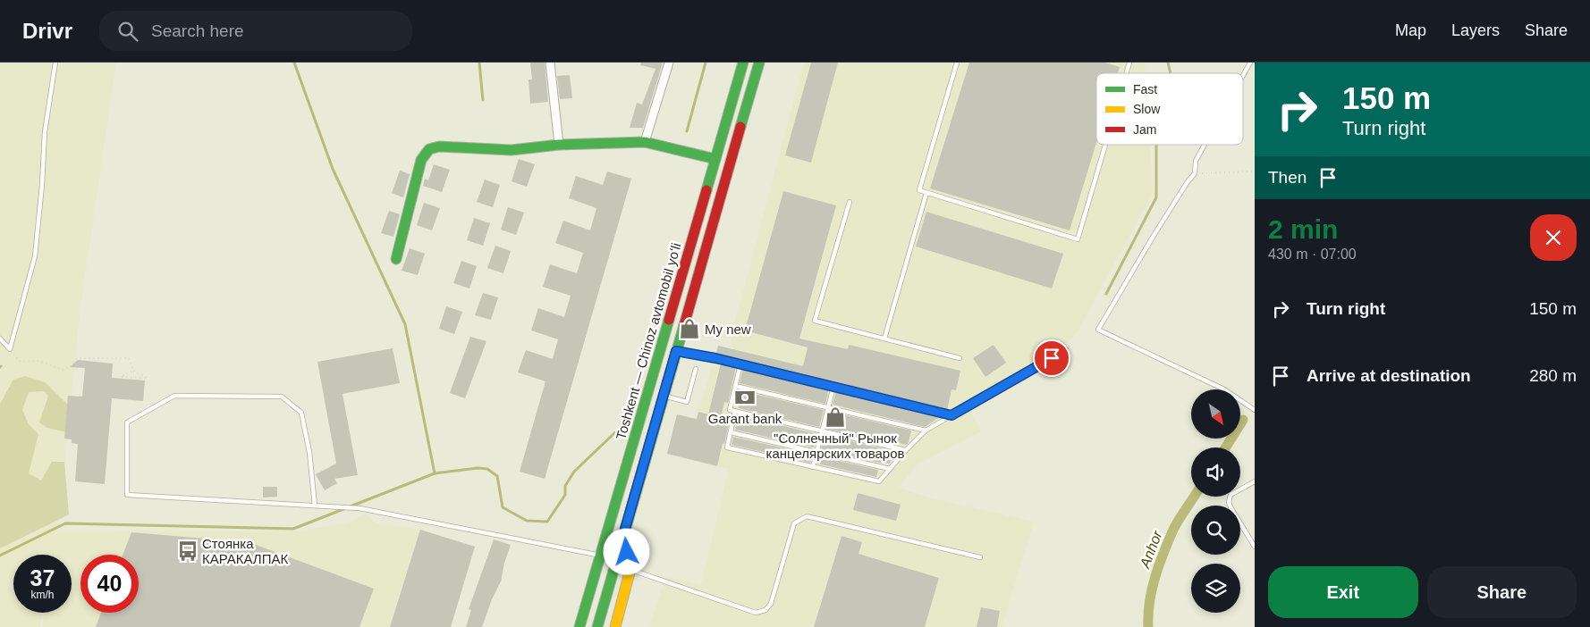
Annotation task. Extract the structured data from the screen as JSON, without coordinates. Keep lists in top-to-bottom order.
{
  "streets": {
    "main road": ["Toshkent — Chinoz avtomobil yoʻli"]
  },
  "water": ["Anhor"],
  "places": {
    "shop": ["My new", "\"Солнечный\" Рынок канцелярских товаров"],
    "bank": ["Garant bank"],
    "bus stop": ["Стоянка КАРАКАЛПАК"]
  },
  "legend": ["Fast", "Slow", "Jam"],
  "north": "bottom right",
  "page": {
    "header": "Drivr",
    "search": "Search here",
    "nav": ["Map", "Layers", "Share"],
    "turn": ["150 m", "Turn right"],
    "then": "Then",
    "heading": ["2 min", "430 m · 07:00"],
    "list": [
      {
        "name": "Turn right",
        "value": "150 m"
      },
      {
        "name": "Arrive at destination",
        "value": "280 m"
      }
    ],
    "speed": "37 km/h",
    "limit": "40",
    "buttons": ["Exit", "Share"]
  }
}
